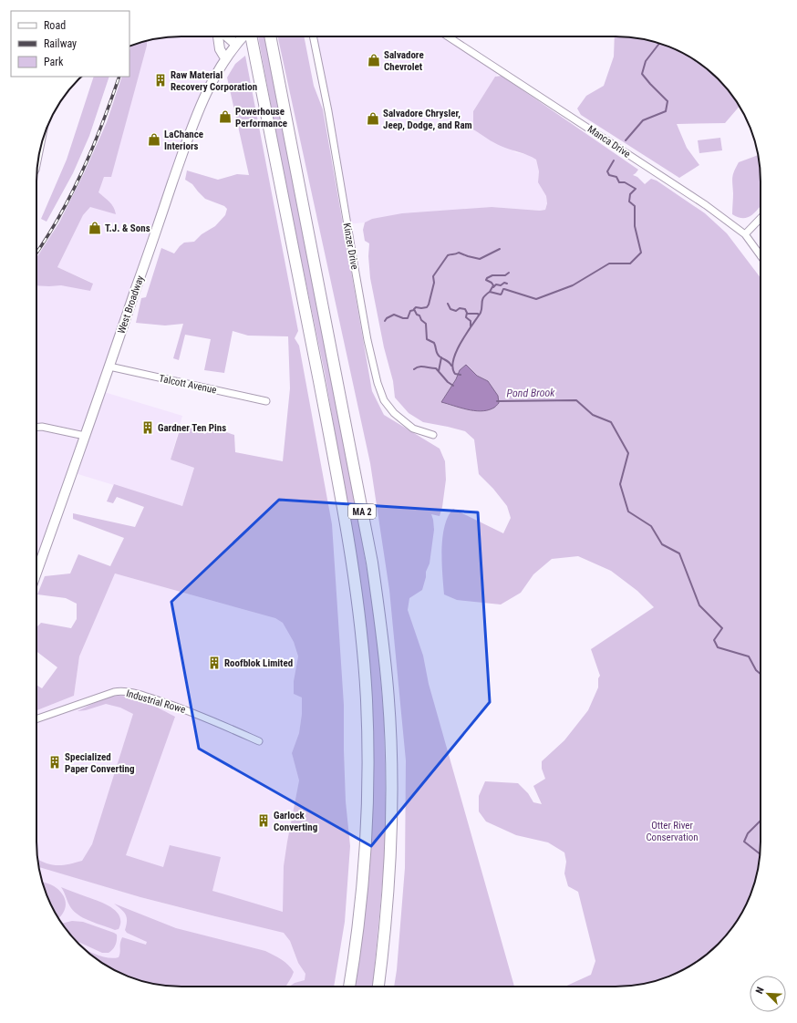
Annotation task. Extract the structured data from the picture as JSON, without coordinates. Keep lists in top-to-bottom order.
{
  "streets": {
    "highway": ["MA 2"],
    "main road": ["West Broadway"],
    "street": [
      "Manca Drive",
      "Kinzer Drive",
      "Talcott Avenue",
      "Industrial Rowe"
    ]
  },
  "crossings": [
    ["West Broadway", "Talcott Avenue"]
  ],
  "water": ["Pond Brook"],
  "parks": ["Otter River Conservation"],
  "places": {
    "shop": [
      "Salvadore Chevrolet",
      "Powerhouse Performance",
      "Salvadore Chrysler, Jeep, Dodge, and Ram",
      "LaChance Interiors",
      "T.J. & Sons"
    ],
    "building": [
      "Raw Material Recovery Corporation",
      "Gardner Ten Pins",
      "Roofblok Limited",
      "Specialized Paper Converting",
      "Garlock Converting"
    ]
  },
  "legend": ["Road", "Railway", "Park"],
  "north": "top left"
}
